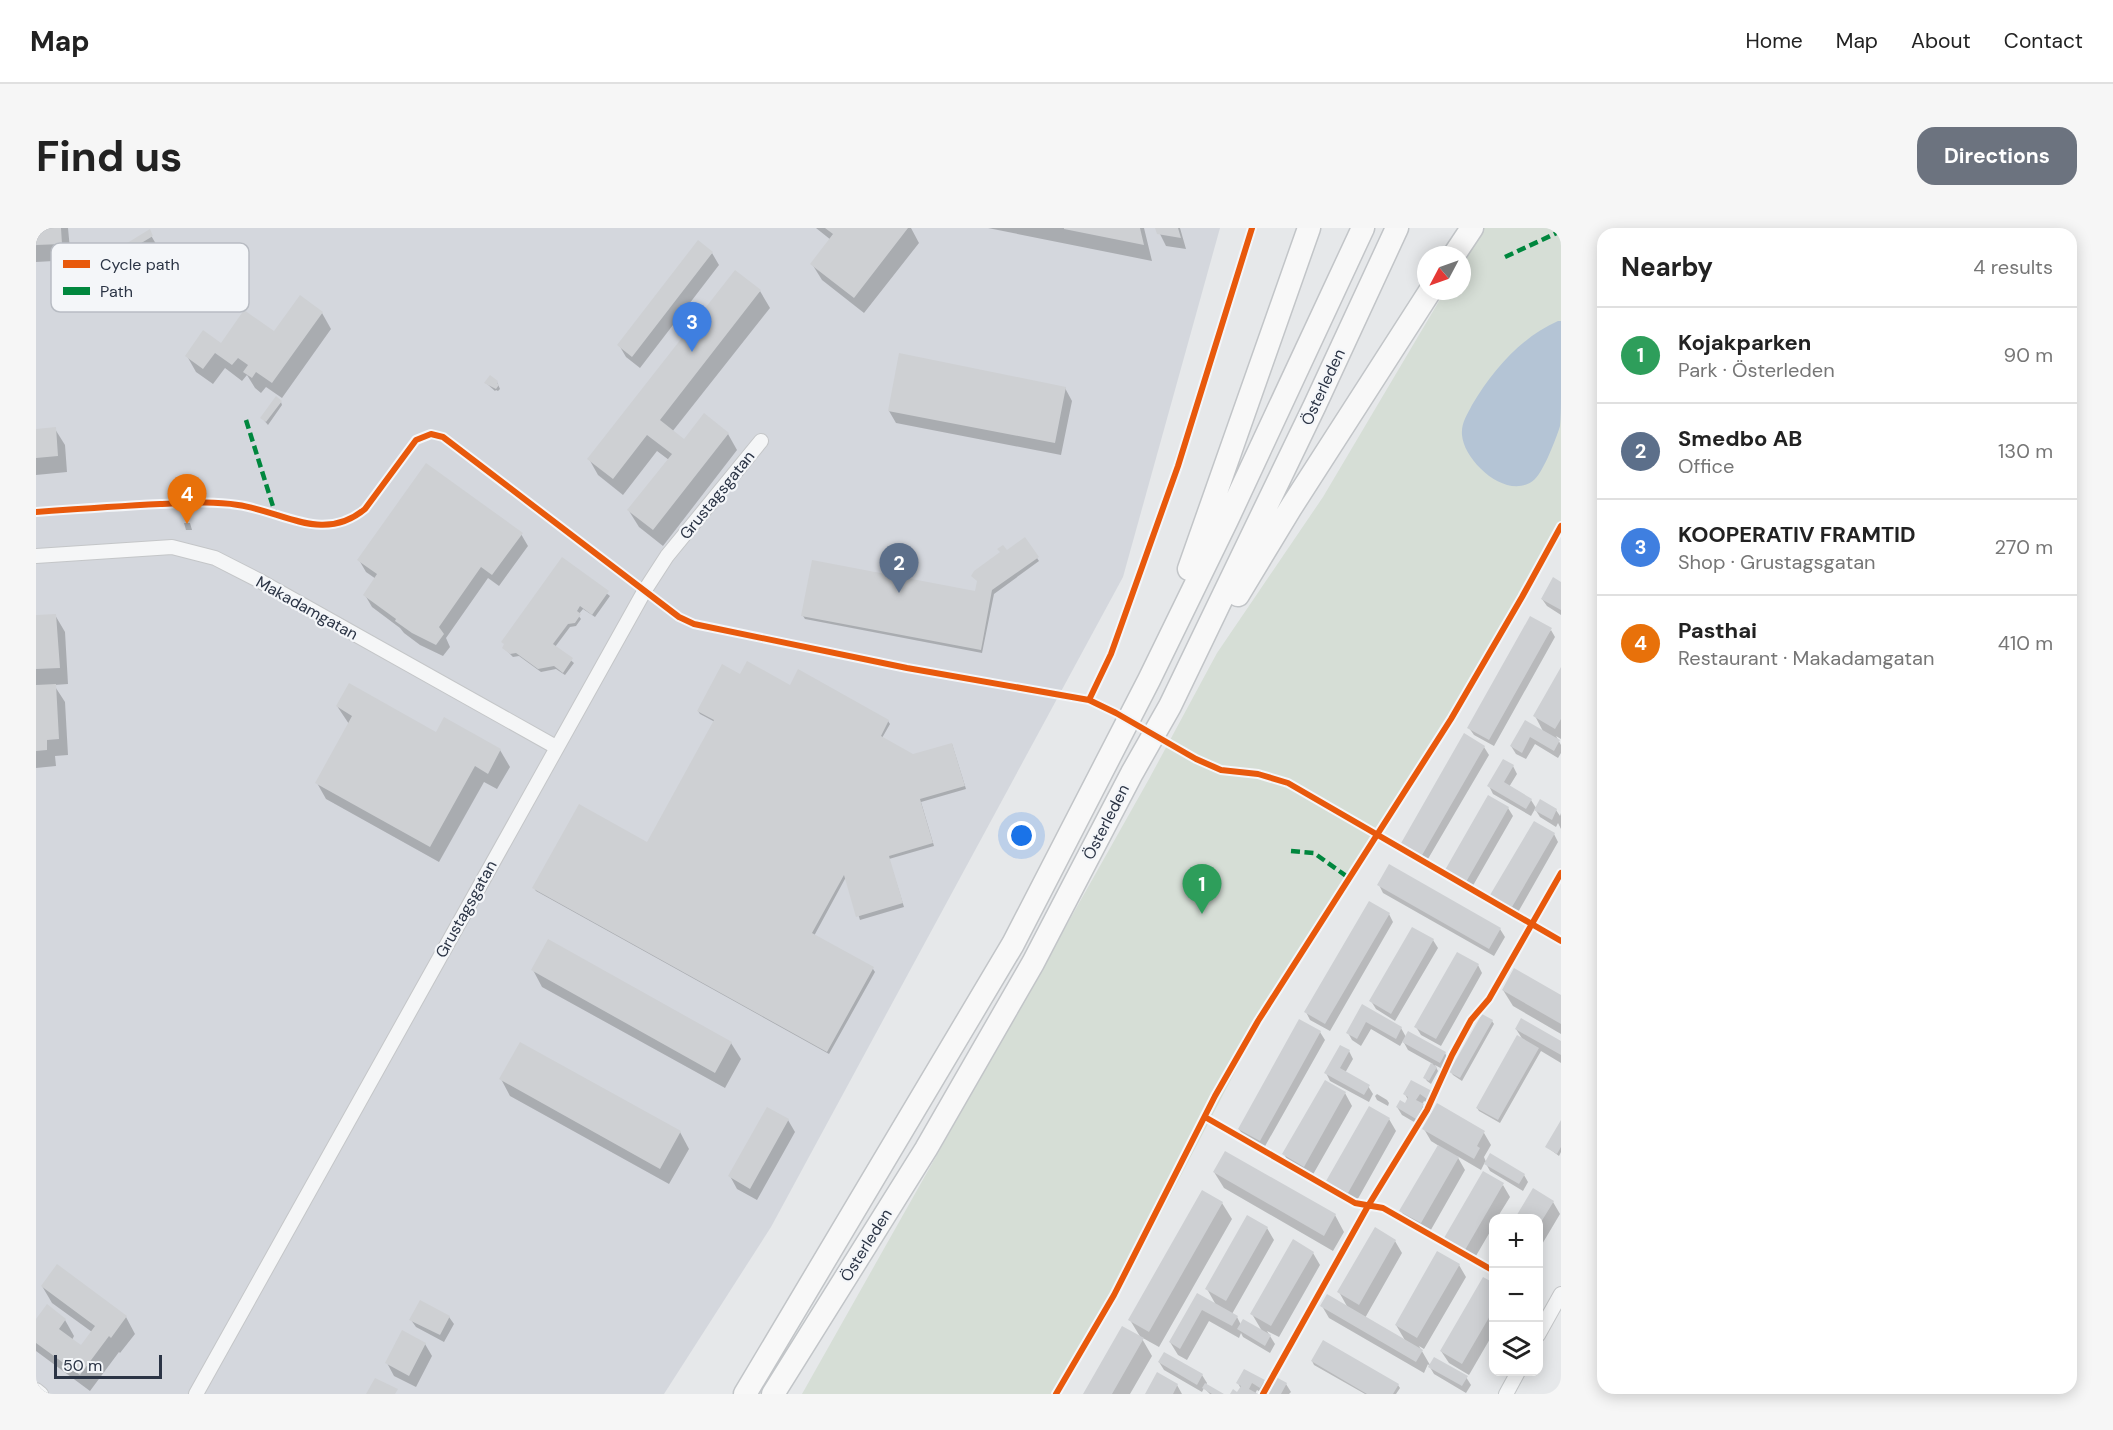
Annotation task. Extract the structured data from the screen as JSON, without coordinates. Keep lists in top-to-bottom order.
{
  "streets": {
    "main road": ["Österleden"],
    "street": ["Grustagsgatan", "Makadamgatan"]
  },
  "crossings": [
    ["Grustagsgatan", "Makadamgatan"]
  ],
  "legend": ["Cycle path", "Path"],
  "scale_bar": "50 m",
  "north": "bottom left",
  "page": {
    "header": "Map",
    "nav": [
      "Home",
      "Map",
      "About",
      "Contact"
    ],
    "buttons": "Directions",
    "title": "Find us",
    "heading": ["Nearby", "4 results"],
    "pins": [
      "3",
      "4",
      "2",
      "1"
    ],
    "list": [
      {
        "mark": "1",
        "name": "Kojakparken",
        "note": "Park · Österleden",
        "value": "90 m"
      },
      {
        "mark": "2",
        "name": "Smedbo AB",
        "note": "Office",
        "value": "130 m"
      },
      {
        "mark": "3",
        "name": "KOOPERATIV FRAMTID",
        "note": "Shop · Grustagsgatan",
        "value": "270 m"
      },
      {
        "mark": "4",
        "name": "Pasthai",
        "note": "Restaurant · Makadamgatan",
        "value": "410 m"
      }
    ],
    "map_buttons": ["+", "−"],
    "scale": "50 m"
  }
}
